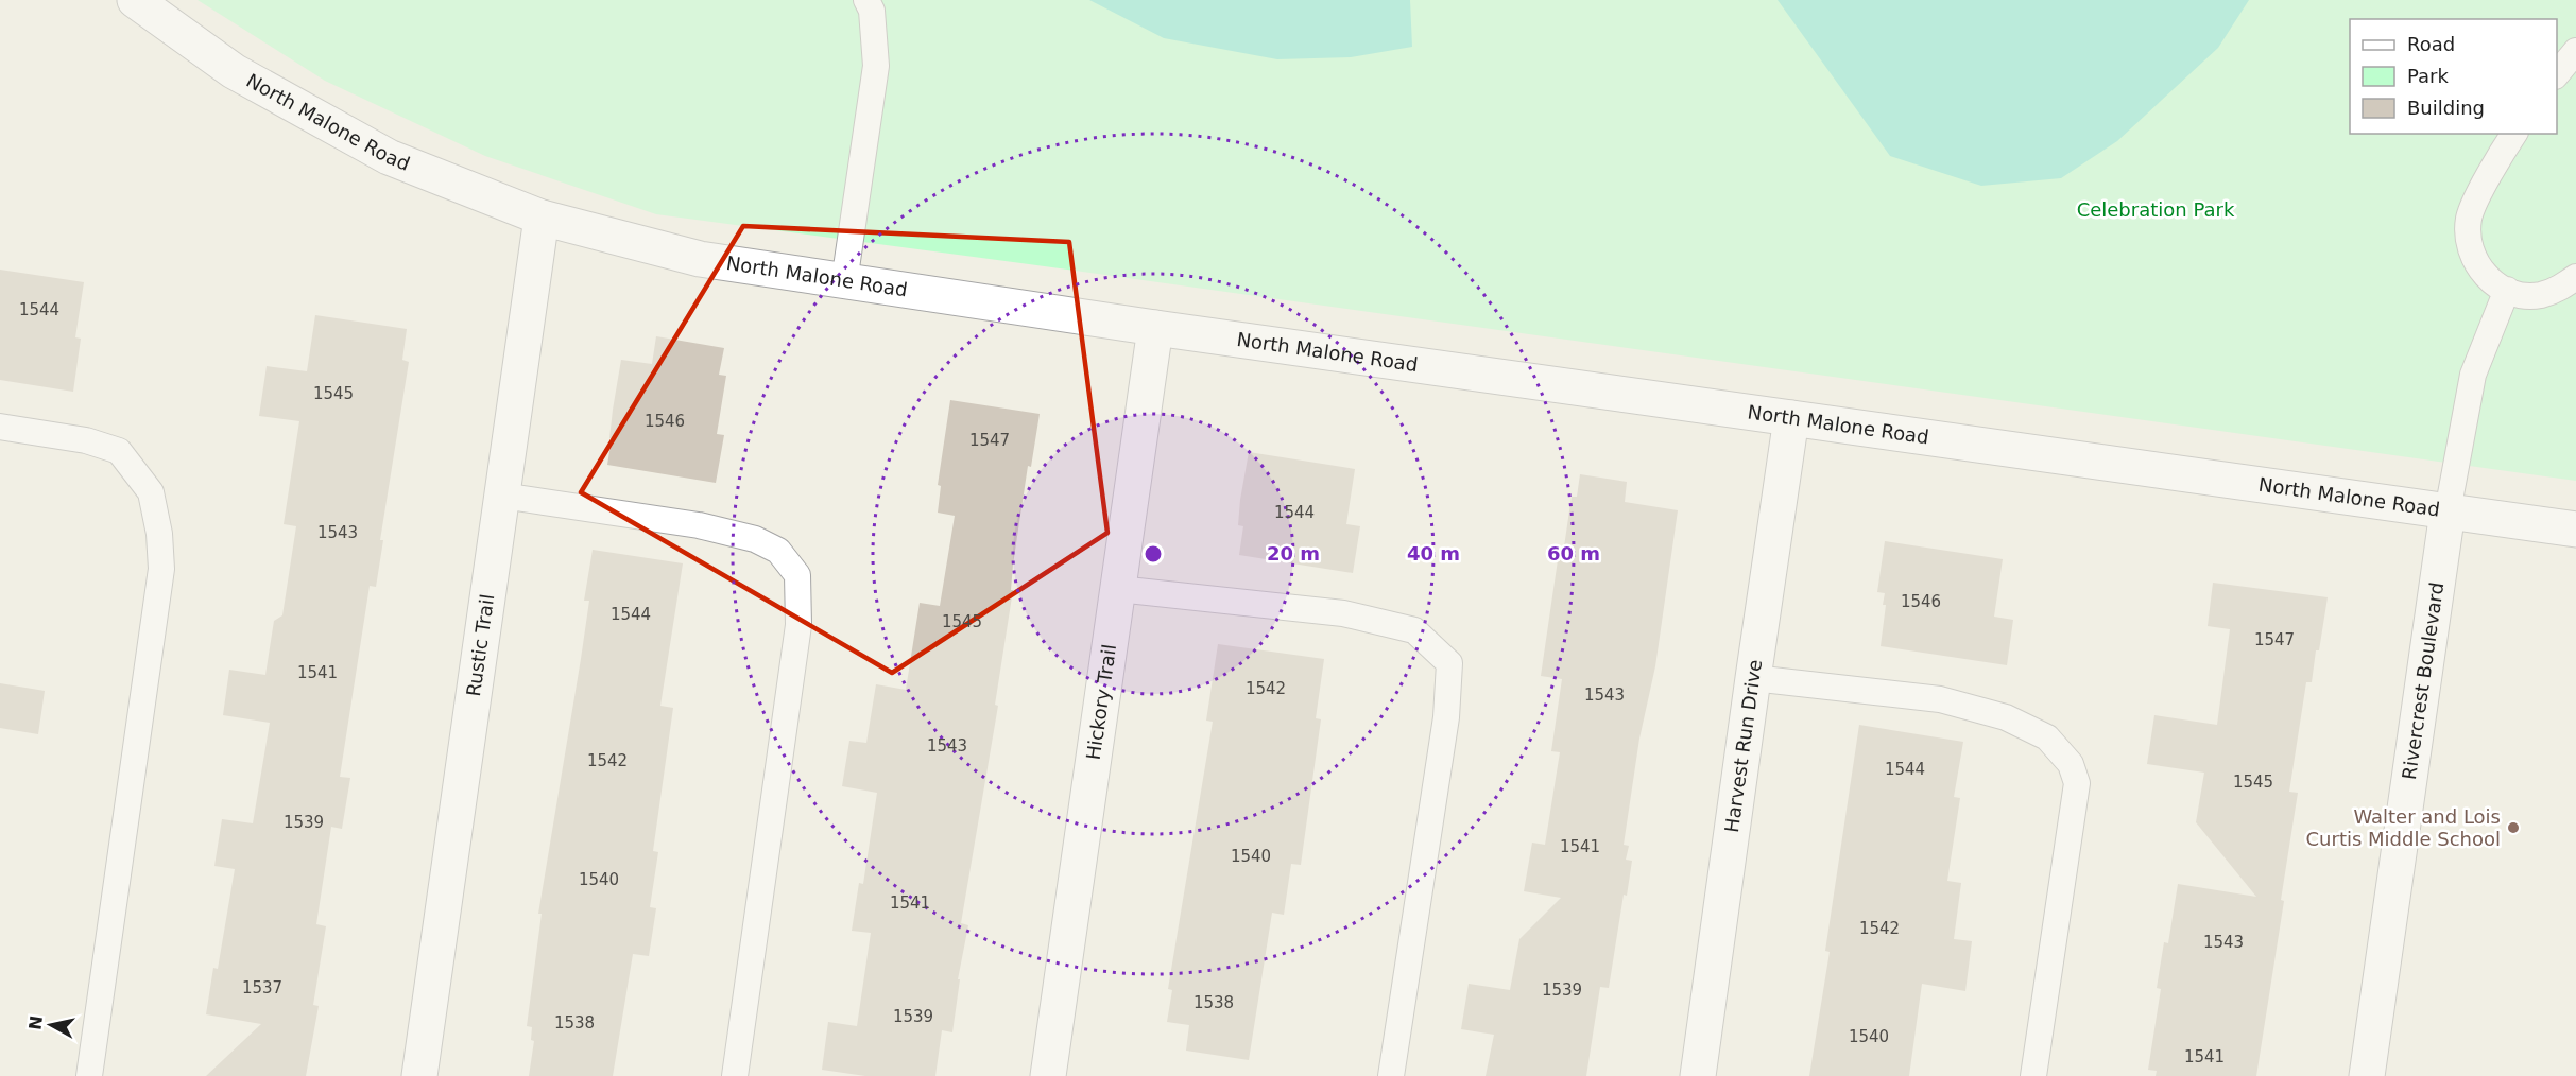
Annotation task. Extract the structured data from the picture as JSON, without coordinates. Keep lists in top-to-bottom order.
{
  "streets": {
    "street": [
      "North Malone Road",
      "Rustic Trail",
      "Rivercrest Boulevard",
      "Hickory Trail",
      "Harvest Run Drive"
    ]
  },
  "crossings": [
    ["North Malone Road", "Rustic Trail"],
    ["North Malone Road", "Rivercrest Boulevard"],
    ["North Malone Road", "Hickory Trail"],
    ["North Malone Road", "Harvest Run Drive"]
  ],
  "parks": ["Celebration Park"],
  "places": ["Walter and Lois Curtis Middle School"],
  "house_numbers": [
    "1544",
    "1545",
    "1546",
    "1547",
    "1544",
    "1543",
    "1546",
    "1544",
    "1545",
    "1547",
    "1541",
    "1542",
    "1543",
    "1543",
    "1542",
    "1544",
    "1545",
    "1539",
    "1541",
    "1540",
    "1540",
    "1541",
    "1542",
    "1543",
    "1537",
    "1539",
    "1538",
    "1539",
    "1538",
    "1540",
    "1541"
  ],
  "legend": ["Road", "Park", "Building"],
  "north": "left",
  "rings": ["20 m", "40 m", "60 m"]
}
